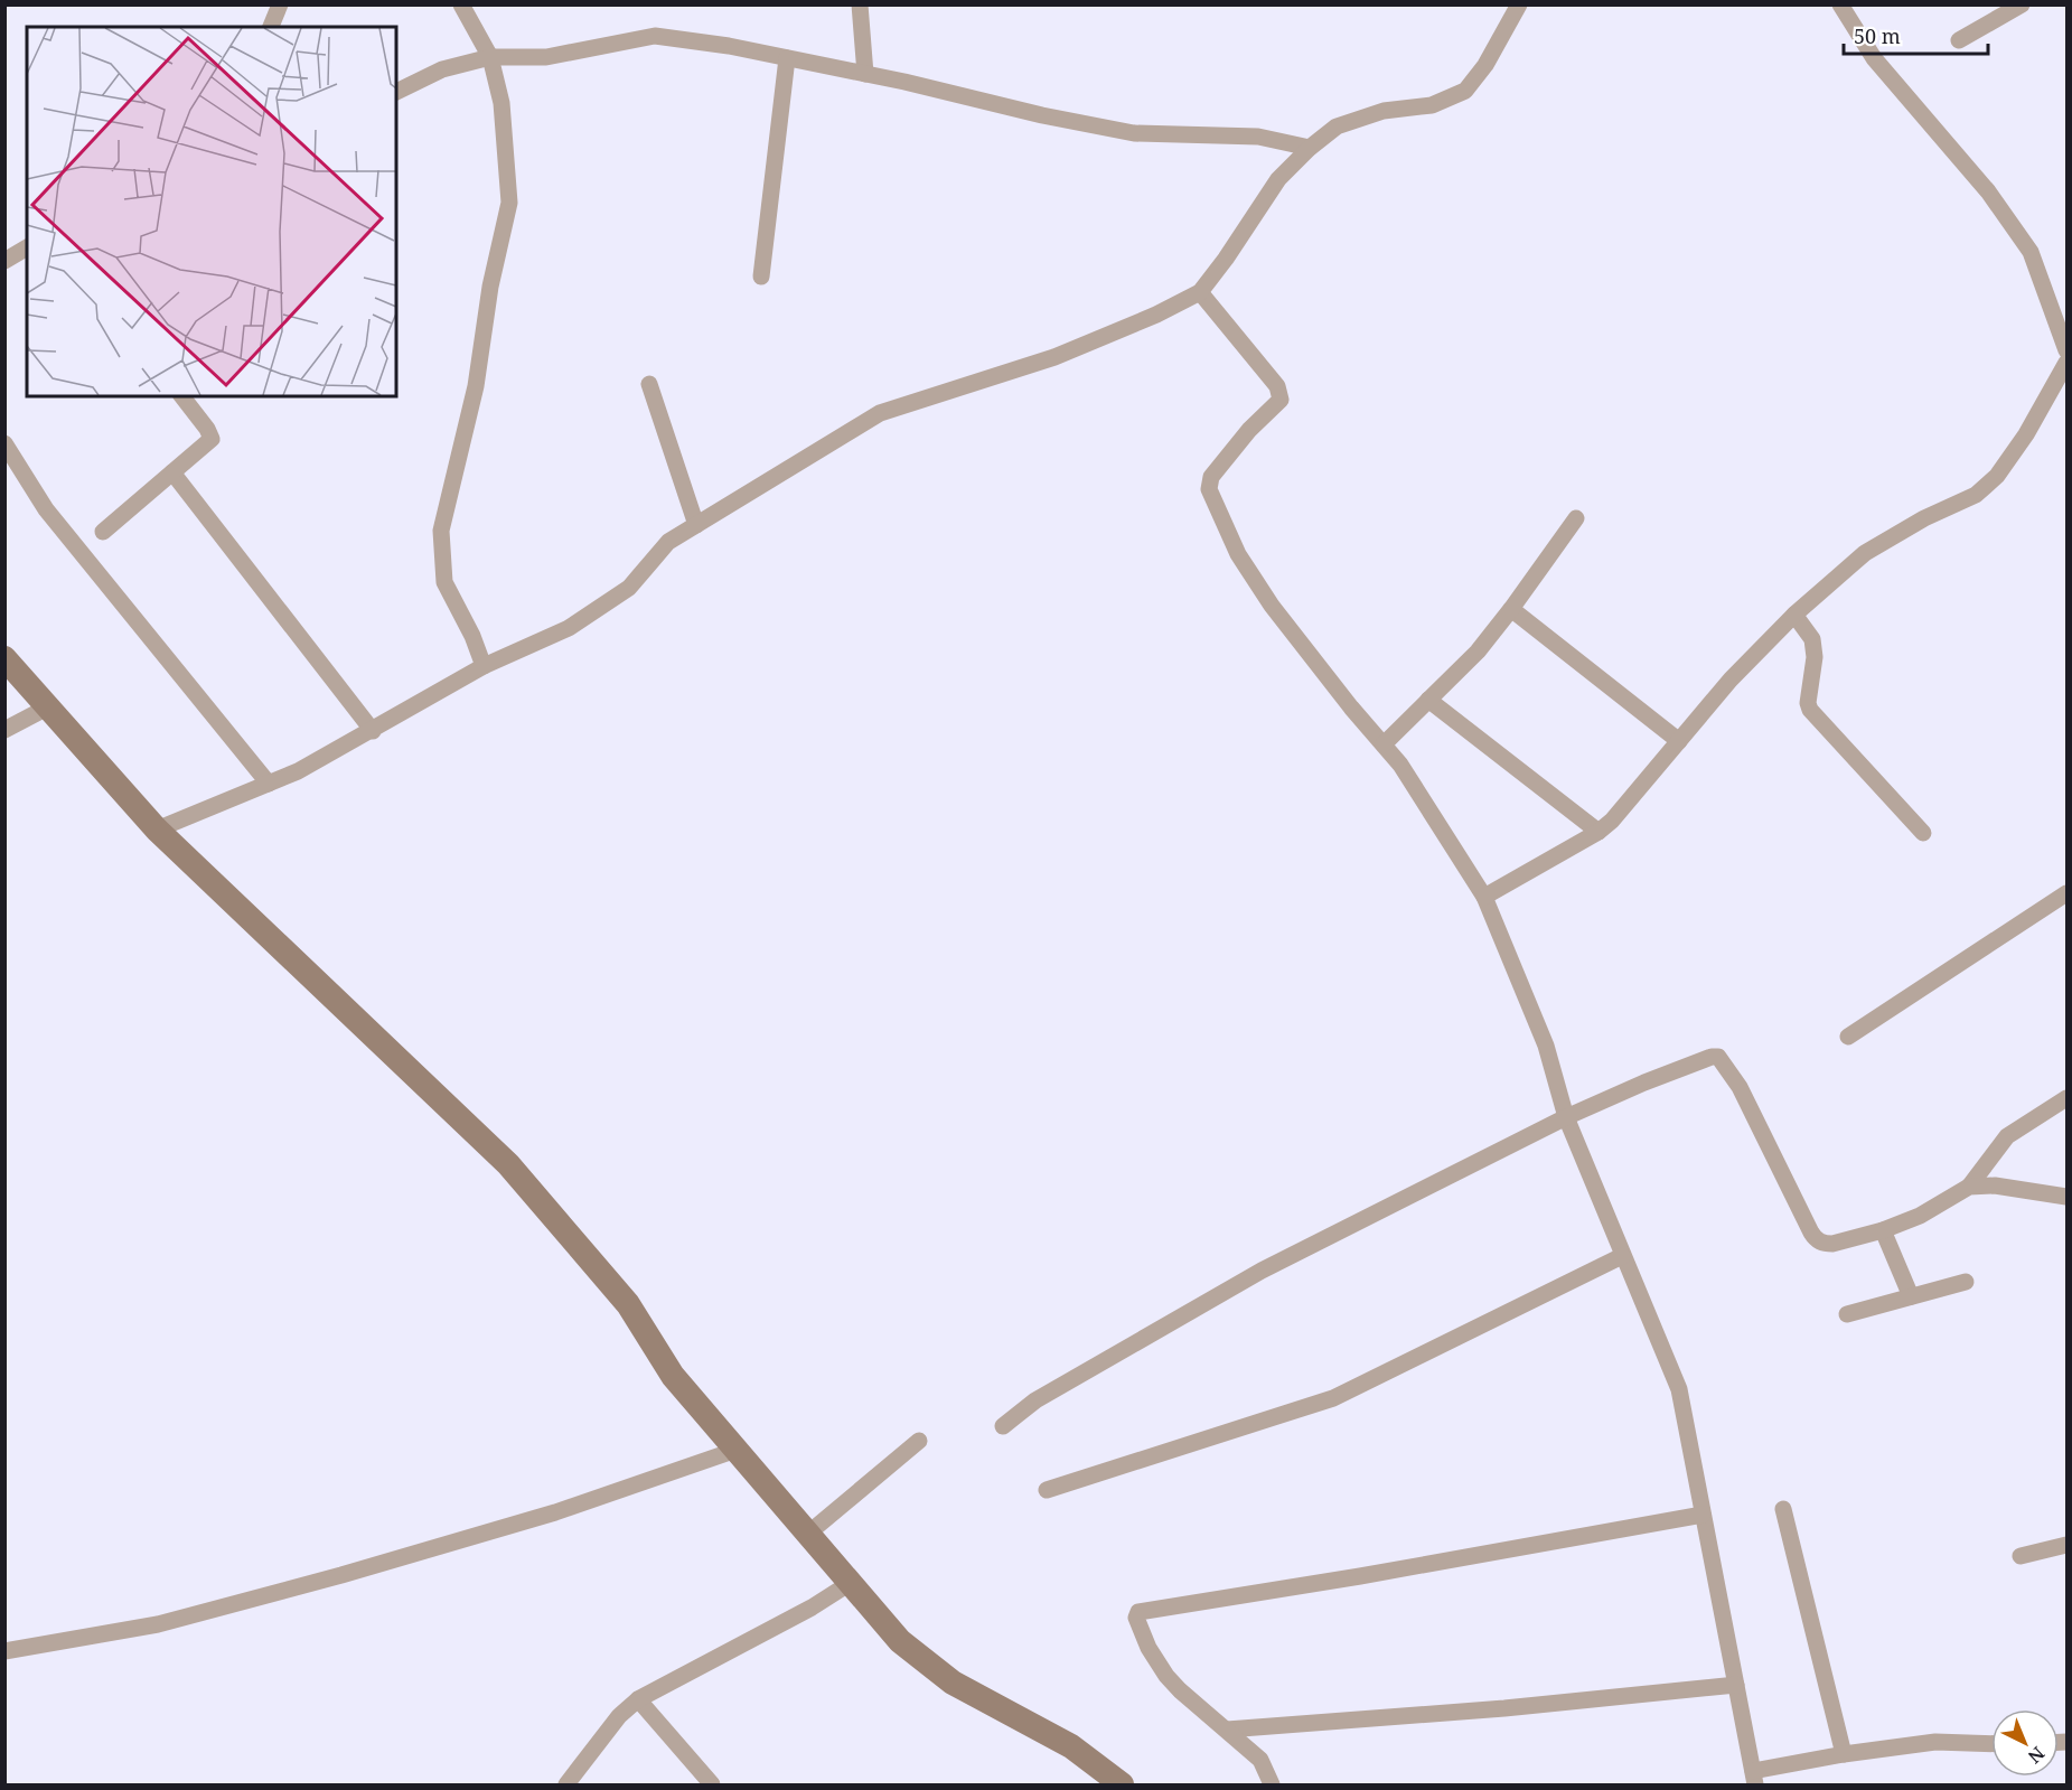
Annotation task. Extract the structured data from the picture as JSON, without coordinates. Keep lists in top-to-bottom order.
{
  "scale_bar": "50 m",
  "north": "bottom right"
}
